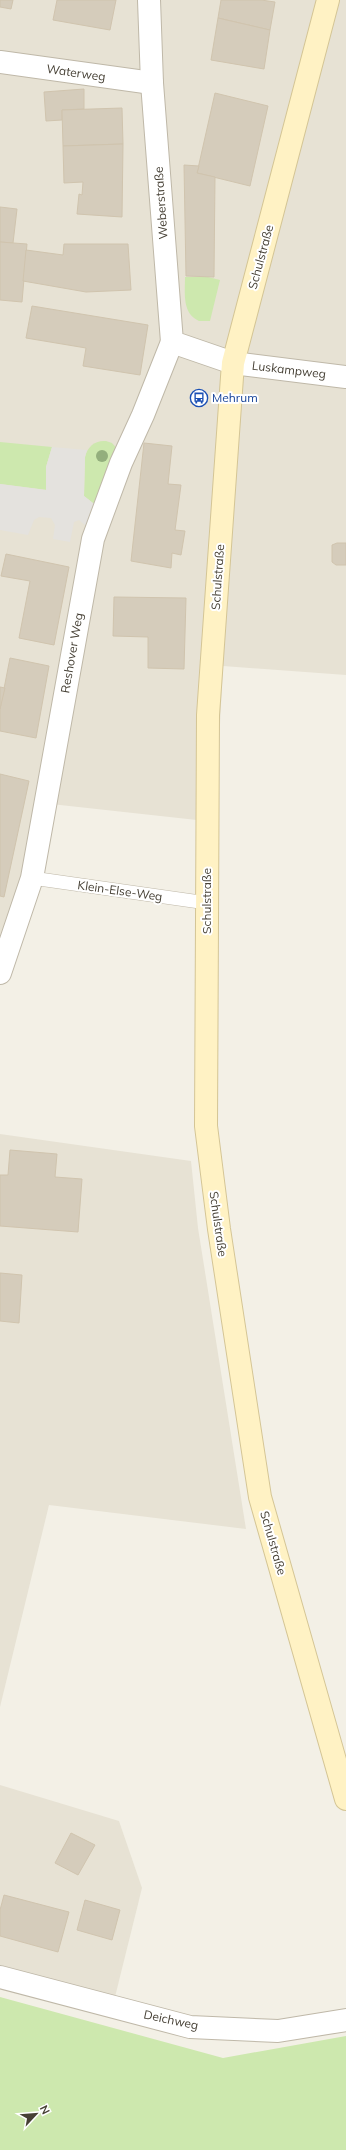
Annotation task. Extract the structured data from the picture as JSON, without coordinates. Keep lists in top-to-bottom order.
{
  "streets": {
    "main road": ["Schulstraße"],
    "street": [
      "Waterweg",
      "Weberstraße",
      "Luskampweg",
      "Reshover Weg",
      "Deichweg"
    ],
    "lane": ["Klein-Else-Weg"]
  },
  "crossings": [
    ["Waterweg", "Weberstraße"],
    ["Weberstraße", "Reshover Weg"],
    ["Schulstraße", "Luskampweg"],
    ["Schulstraße", "Klein-Else-Weg"],
    ["Reshover Weg", "Klein-Else-Weg"]
  ],
  "places": {
    "bus stop": ["Mehrum"]
  },
  "north": "top right"
}
